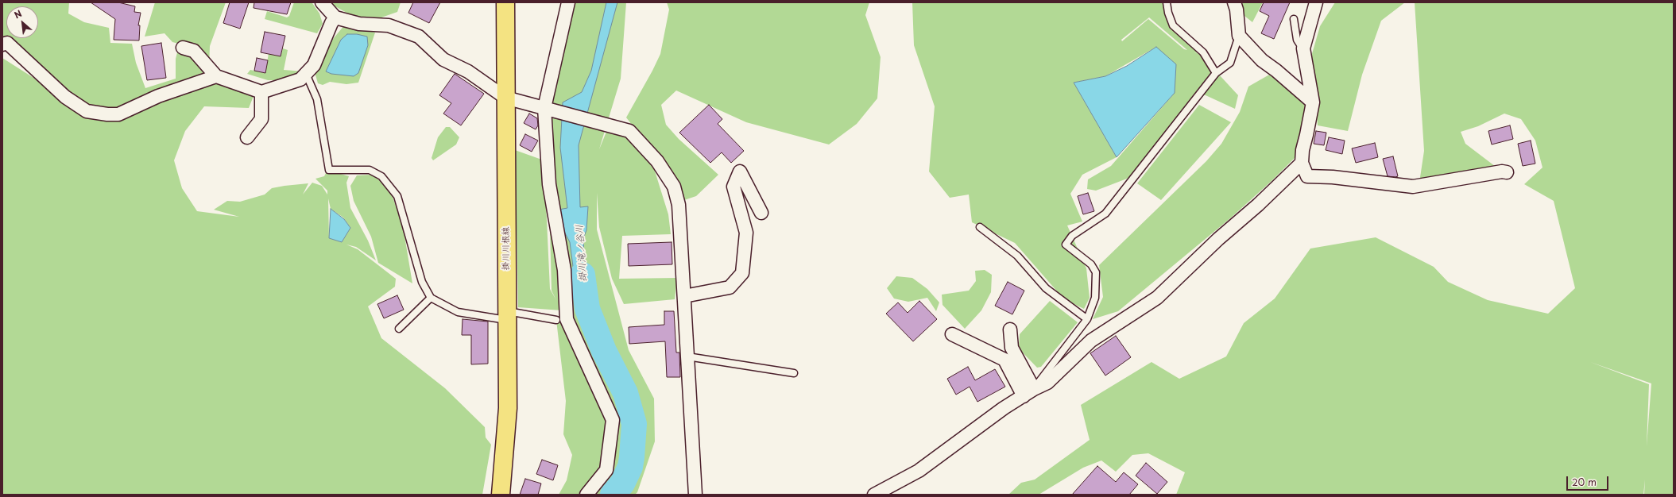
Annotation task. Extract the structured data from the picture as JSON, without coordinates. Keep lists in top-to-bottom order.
{
  "streets": {
    "main road": ["掛川川根線"]
  },
  "water": ["掛川滝ノ谷川"],
  "scale_bar": "20 m",
  "north": "top left"
}
